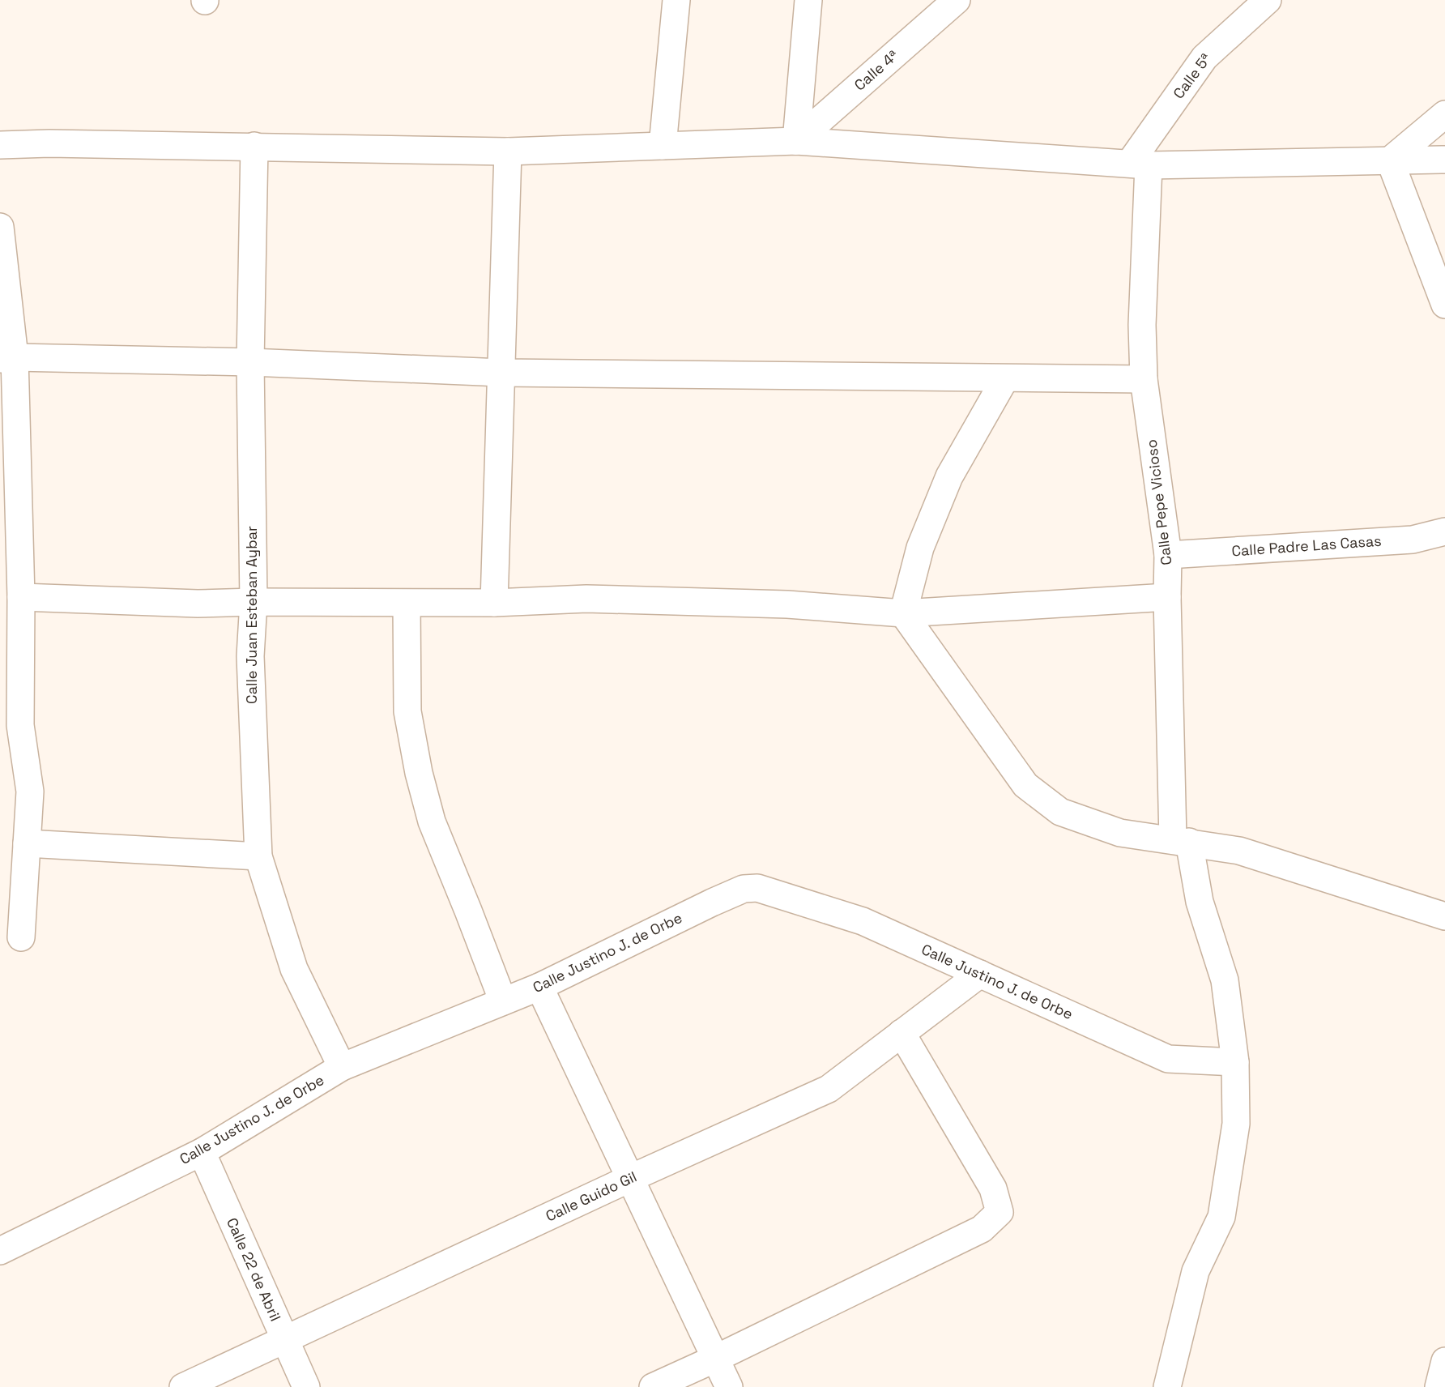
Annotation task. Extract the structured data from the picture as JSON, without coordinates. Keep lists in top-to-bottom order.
{
  "streets": {
    "street": [
      "Calle 4ª",
      "Calle 5ª",
      "Calle Pepe Vicioso",
      "Calle Padre Las Casas",
      "Calle Juan Esteban Aybar",
      "Calle Justino J. de Orbe",
      "Calle Guido Gil",
      "Calle 22 de Abril"
    ]
  },
  "crossings": [
    ["Calle 5ª", "Calle Pepe Vicioso"],
    ["Calle Pepe Vicioso", "Calle Padre Las Casas"],
    ["Calle Pepe Vicioso", "Calle Justino J. de Orbe"],
    ["Calle Juan Esteban Aybar", "Calle Justino J. de Orbe"],
    ["Calle Justino J. de Orbe", "Calle Guido Gil"],
    ["Calle Justino J. de Orbe", "Calle 22 de Abril"],
    ["Calle Guido Gil", "Calle 22 de Abril"]
  ]
}
